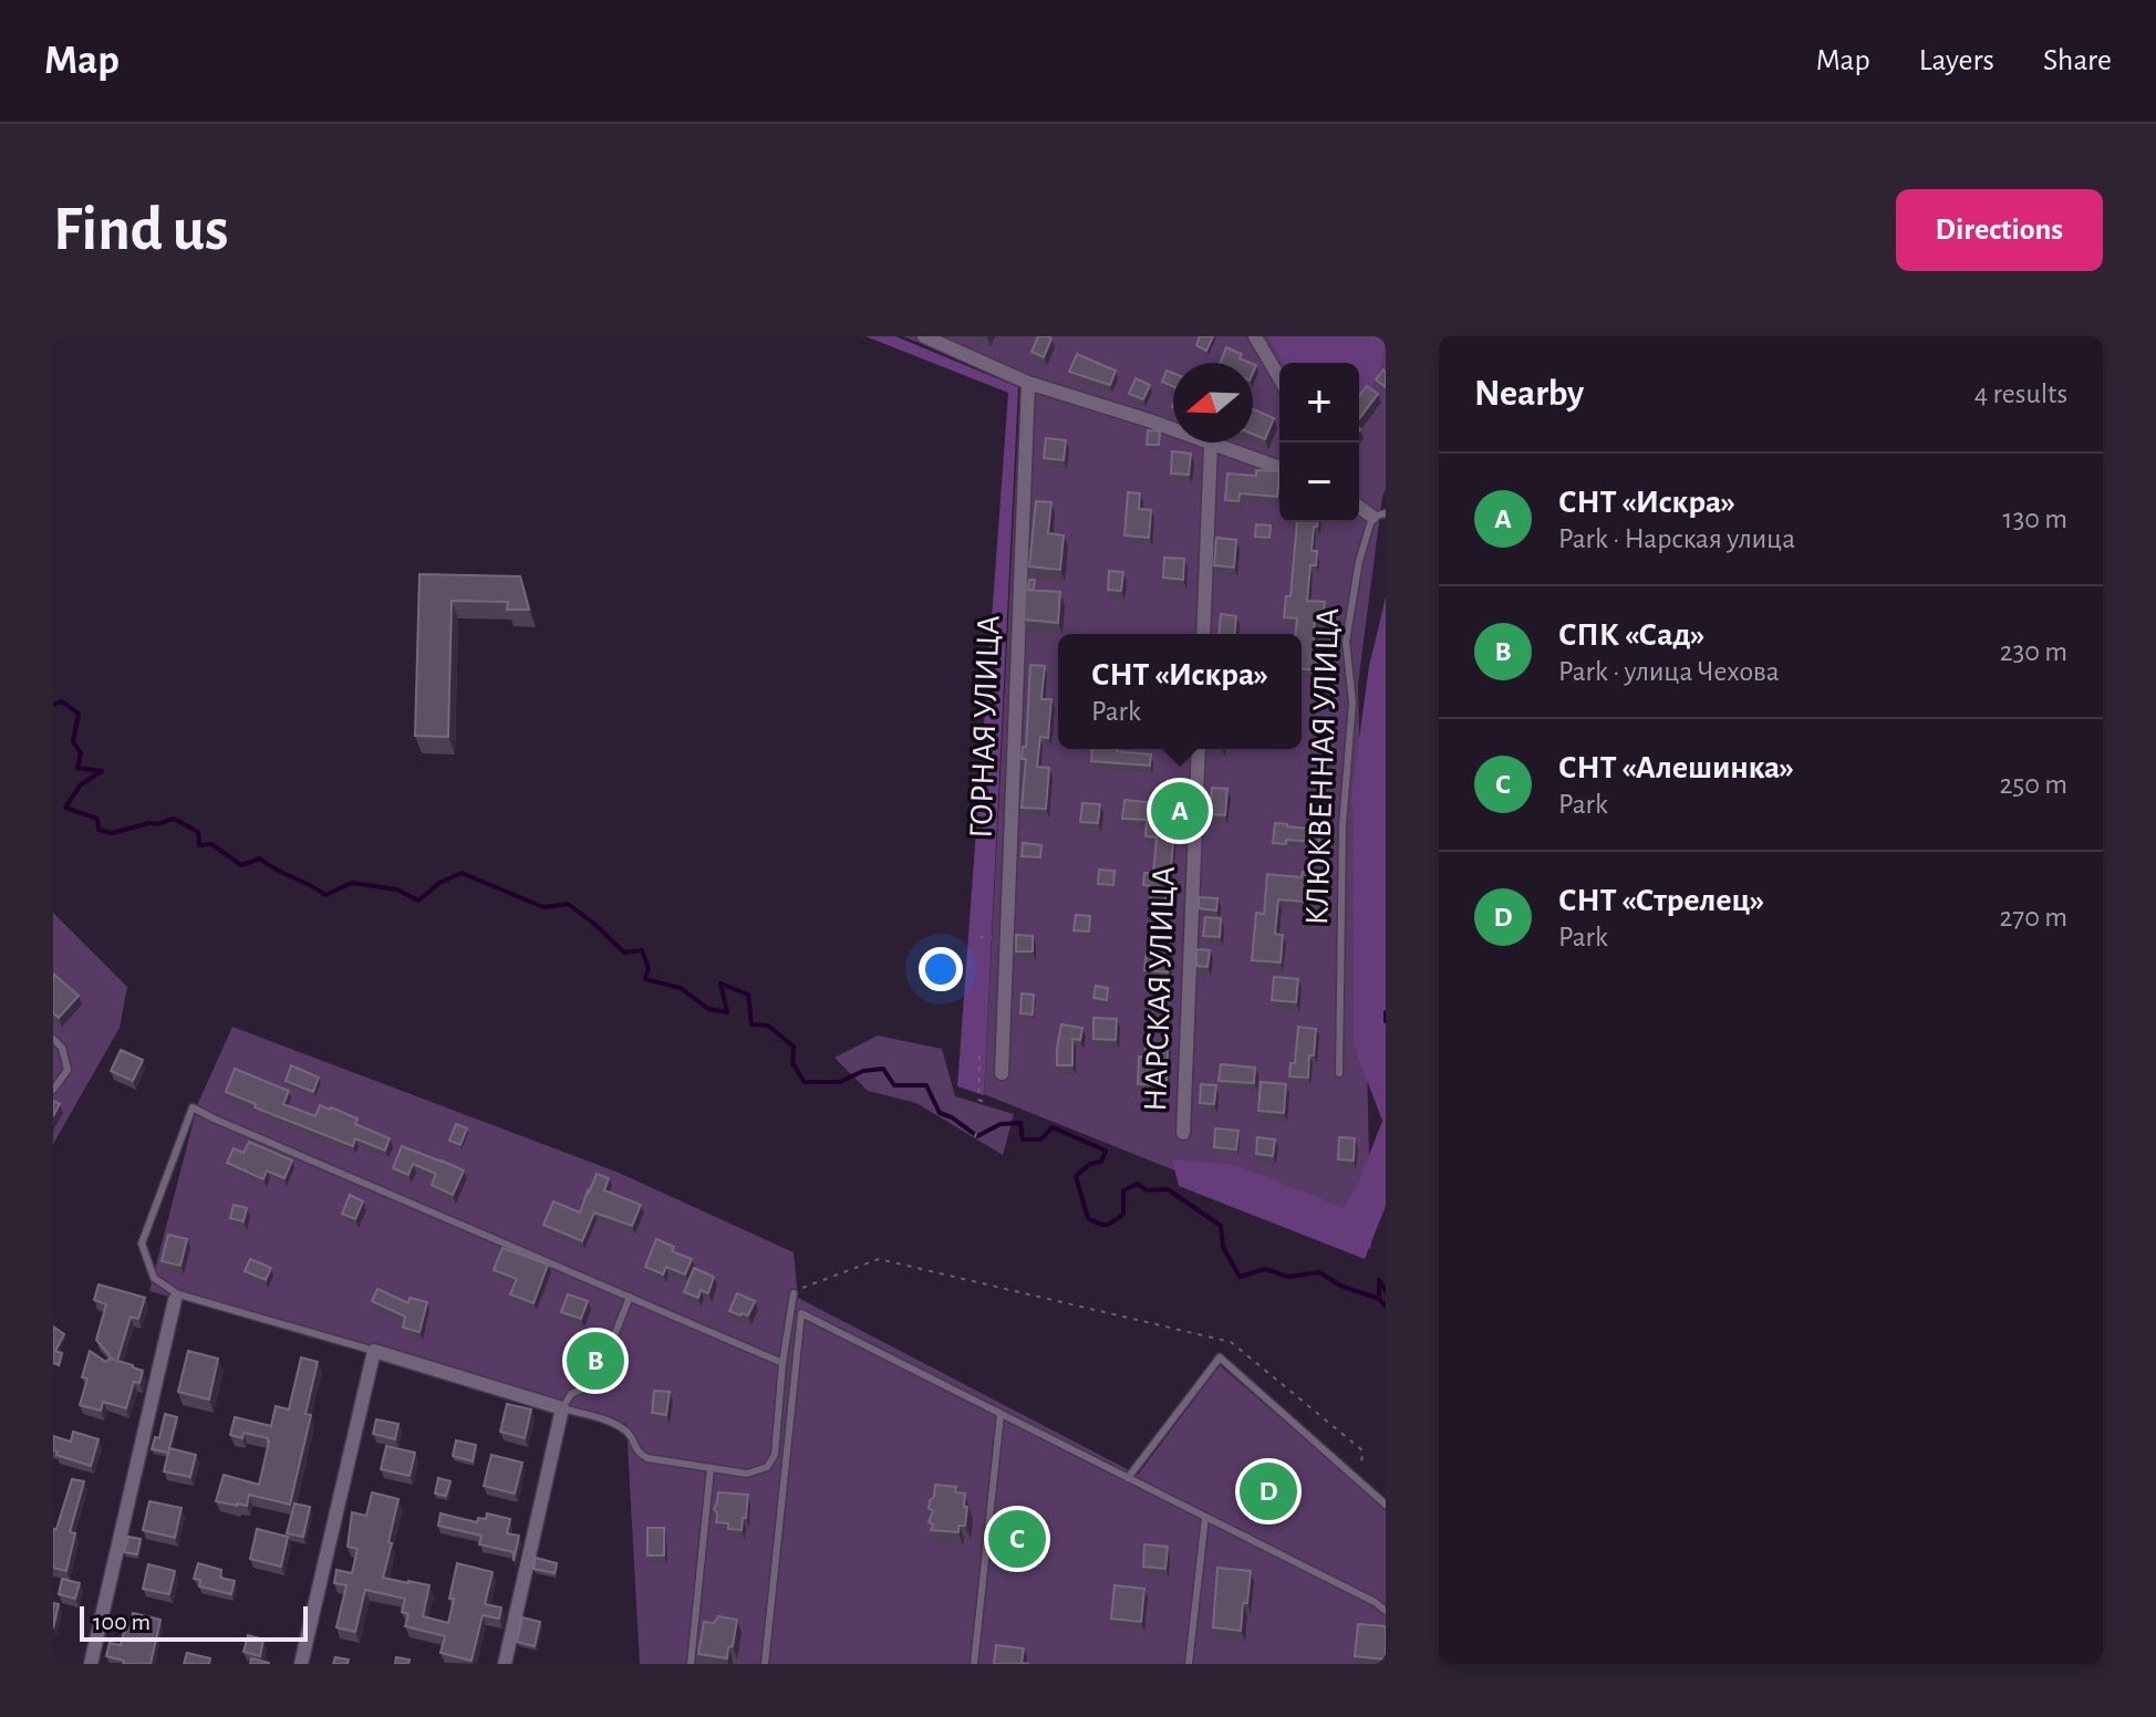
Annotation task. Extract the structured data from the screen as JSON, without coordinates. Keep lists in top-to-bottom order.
{
  "streets": {
    "street": ["ГОРНАЯ УЛИЦА", "НАРСКАЯ УЛИЦА"],
    "lane": ["КЛЮКВЕННАЯ УЛИЦА"]
  },
  "scale_bar": "100 m",
  "north": "left",
  "page": {
    "header": "Map",
    "nav": ["Map", "Layers", "Share"],
    "buttons": "Directions",
    "title": "Find us",
    "heading": ["Nearby", "4 results"],
    "map_buttons": ["+", "−"],
    "list": [
      {
        "mark": "A",
        "name": "СНТ «Искра»",
        "note": "Park · Нарская улица",
        "value": "130 m"
      },
      {
        "mark": "B",
        "name": "СПК «Сад»",
        "note": "Park · улица Чехова",
        "value": "230 m"
      },
      {
        "mark": "C",
        "name": "СНТ «Алешинка»",
        "note": "Park",
        "value": "250 m"
      },
      {
        "mark": "D",
        "name": "СНТ «Стрелец»",
        "note": "Park",
        "value": "270 m"
      }
    ],
    "popup": ["СНТ «Искра»", "Park"],
    "pins": [
      "A",
      "B",
      "D",
      "C"
    ],
    "scale": "100 m"
  }
}
